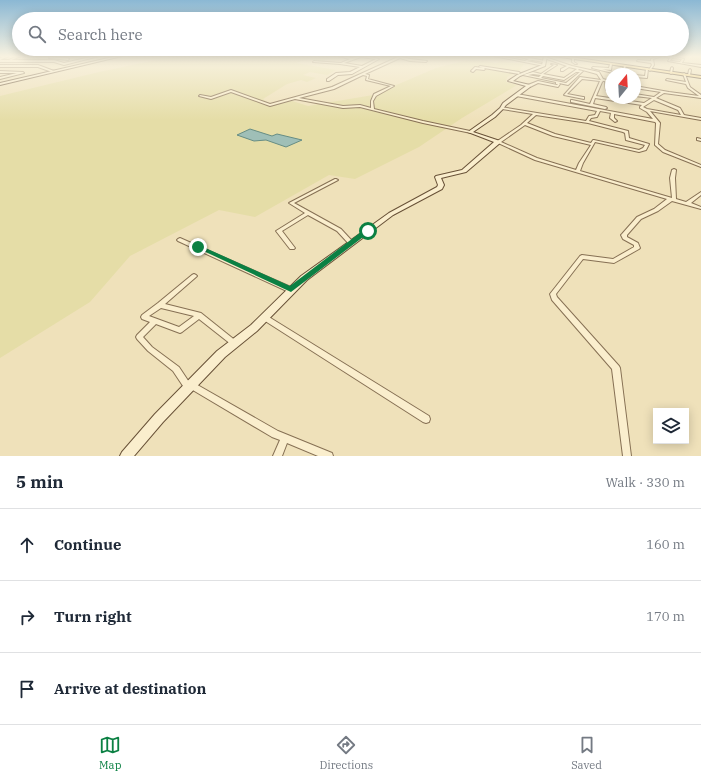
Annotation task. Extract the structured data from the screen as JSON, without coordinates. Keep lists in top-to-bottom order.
{
  "north": "top",
  "page": {
    "search": "Search here",
    "heading": ["5 min", "Walk · 330 m"],
    "list": [
      ["Continue", "160 m"],
      ["Turn right", "170 m"],
      "Arrive at destination"
    ],
    "nav": ["Map", "Directions", "Saved"]
  }
}
